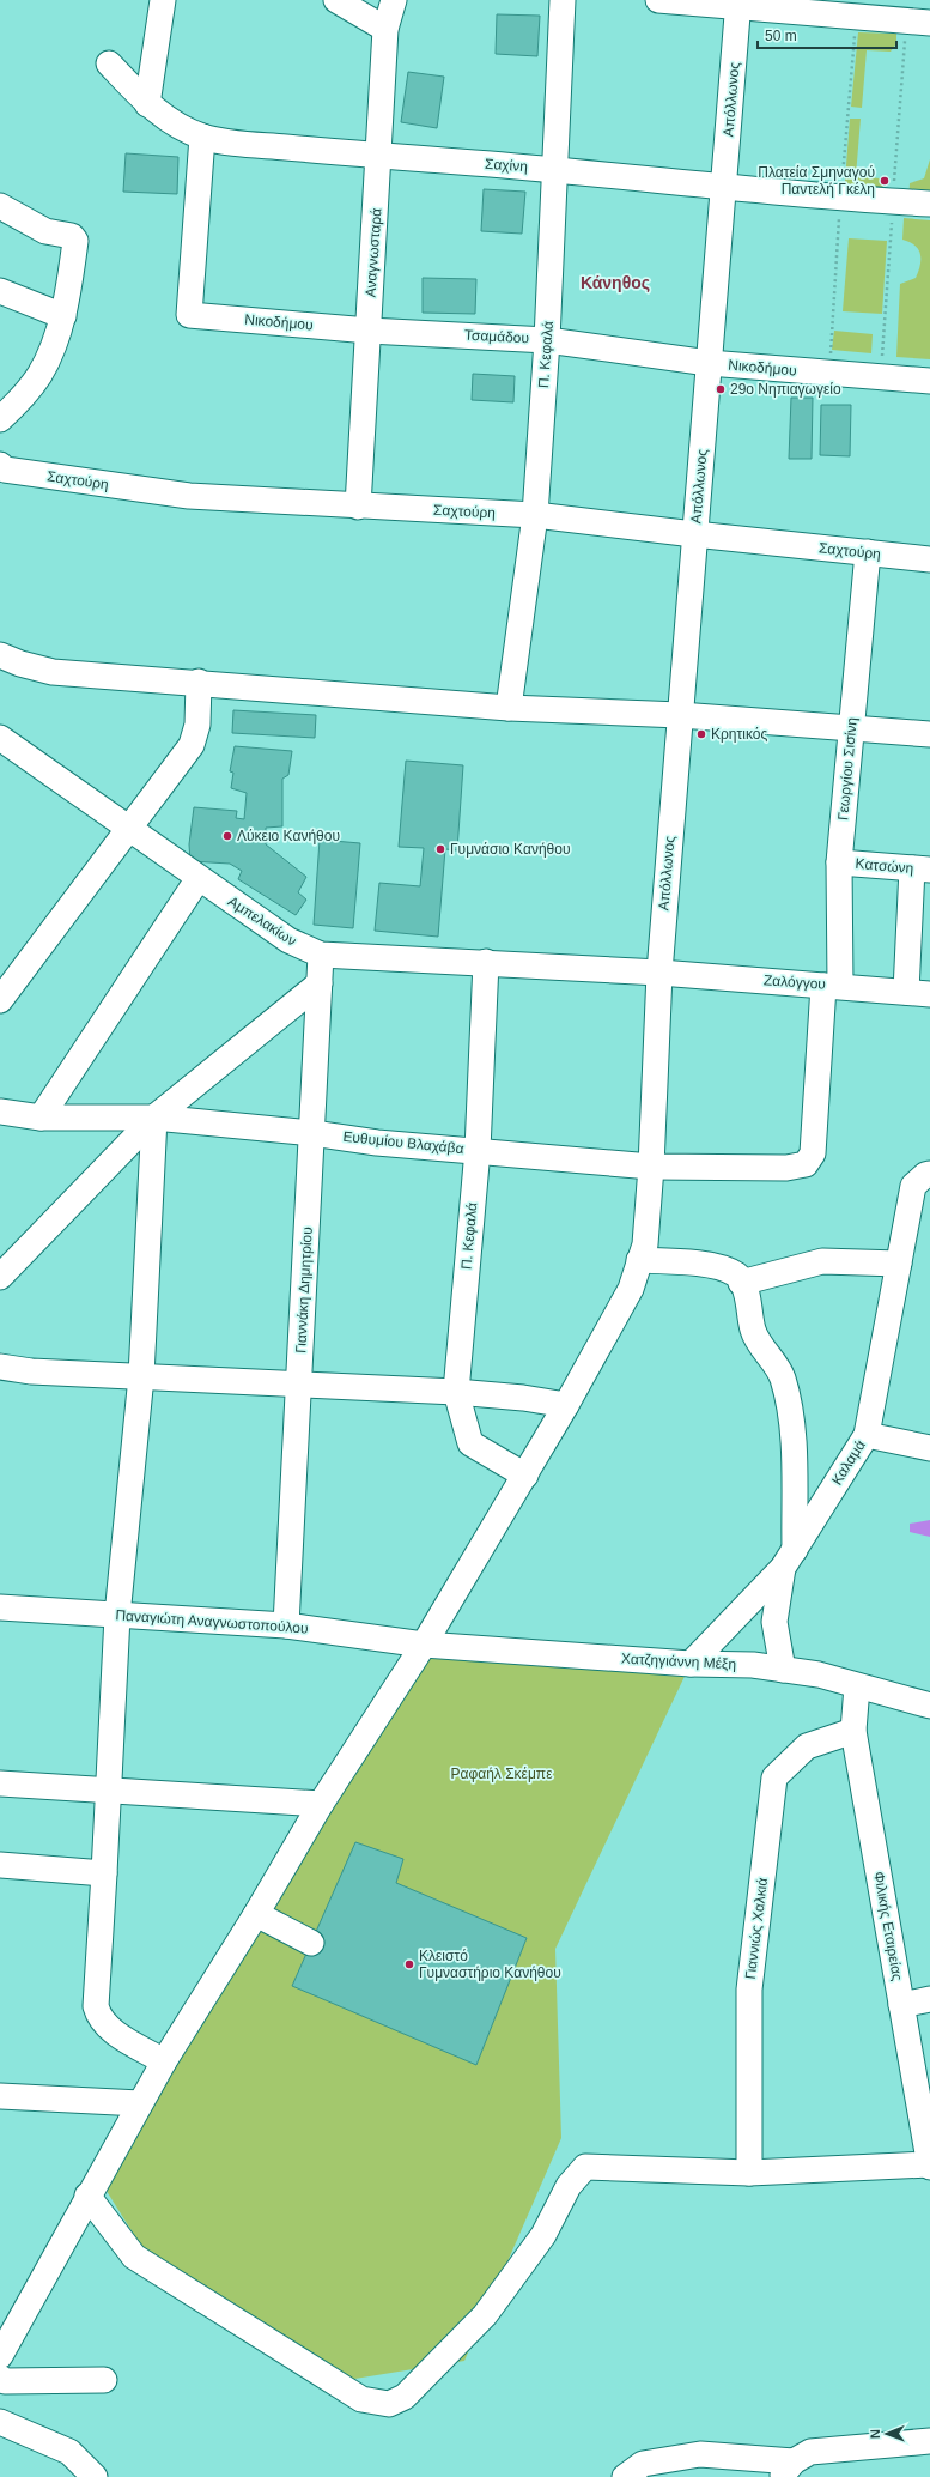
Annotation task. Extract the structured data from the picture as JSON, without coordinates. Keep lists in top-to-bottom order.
{
  "streets": {
    "street": [
      "Απόλλωνος",
      "Σαχίνη",
      "Αναγνωσταρά",
      "Νικοδήμου",
      "Τσαμάδου",
      "Π. Κεφαλά",
      "Σαχτούρη",
      "Γεωργίου Σισίνη",
      "Κατσώνη",
      "Αμπελακίων",
      "Ζαλόγγου",
      "Ευθυμίου Βλαχάβα",
      "Γιαννάκη Δημητρίου",
      "Καλαμά",
      "Παναγιώτη Αναγνωστοπούλου",
      "Χατζηγιάννη Μέξη",
      "Φιλικής Εταιρείας",
      "Γιαννιώς Χαλκιά"
    ]
  },
  "crossings": [
    ["Απόλλωνος", "Σαχίνη"],
    ["Απόλλωνος", "Νικοδήμου"],
    ["Απόλλωνος", "Τσαμάδου"],
    ["Απόλλωνος", "Π. Κεφαλά"],
    ["Απόλλωνος", "Σαχτούρη"],
    ["Απόλλωνος", "Αμπελακίων"],
    ["Απόλλωνος", "Ζαλόγγου"],
    ["Απόλλωνος", "Ευθυμίου Βλαχάβα"],
    ["Απόλλωνος", "Παναγιώτη Αναγνωστοπούλου"],
    ["Απόλλωνος", "Χατζηγιάννη Μέξη"],
    ["Σαχίνη", "Αναγνωσταρά"],
    ["Σαχίνη", "Νικοδήμου"],
    ["Σαχίνη", "Π. Κεφαλά"],
    ["Αναγνωσταρά", "Νικοδήμου"],
    ["Αναγνωσταρά", "Τσαμάδου"],
    ["Αναγνωσταρά", "Σαχτούρη"],
    ["Νικοδήμου", "Τσαμάδου"],
    ["Τσαμάδου", "Π. Κεφαλά"],
    ["Π. Κεφαλά", "Σαχτούρη"],
    ["Π. Κεφαλά", "Αμπελακίων"],
    ["Π. Κεφαλά", "Ευθυμίου Βλαχάβα"],
    ["Σαχτούρη", "Γεωργίου Σισίνη"],
    ["Γεωργίου Σισίνη", "Κατσώνη"],
    ["Γεωργίου Σισίνη", "Ζαλόγγου"],
    ["Γεωργίου Σισίνη", "Ευθυμίου Βλαχάβα"],
    ["Αμπελακίων", "Ζαλόγγου"],
    ["Αμπελακίων", "Γιαννάκη Δημητρίου"],
    ["Ευθυμίου Βλαχάβα", "Γιαννάκη Δημητρίου"],
    ["Γιαννάκη Δημητρίου", "Παναγιώτη Αναγνωστοπούλου"],
    ["Καλαμά", "Χατζηγιάννη Μέξη"],
    ["Παναγιώτη Αναγνωστοπούλου", "Χατζηγιάννη Μέξη"],
    ["Χατζηγιάννη Μέξη", "Φιλικής Εταιρείας"],
    ["Φιλικής Εταιρείας", "Γιαννιώς Χαλκιά"]
  ],
  "districts": ["Κάνηθος"],
  "parks": ["Ραφαήλ Σκέμπε"],
  "places": [
    "Πλατεία Σμηναγού Παντελή Γκέλη",
    "29ο Νηπιαγωγείο",
    "Κρητικός",
    "Λύκειο Κανήθου",
    "Γυμνάσιο Κανήθου",
    "Κλειστό Γυμναστήριο Κανήθου"
  ],
  "scale_bar": "50 m",
  "north": "left"
}
